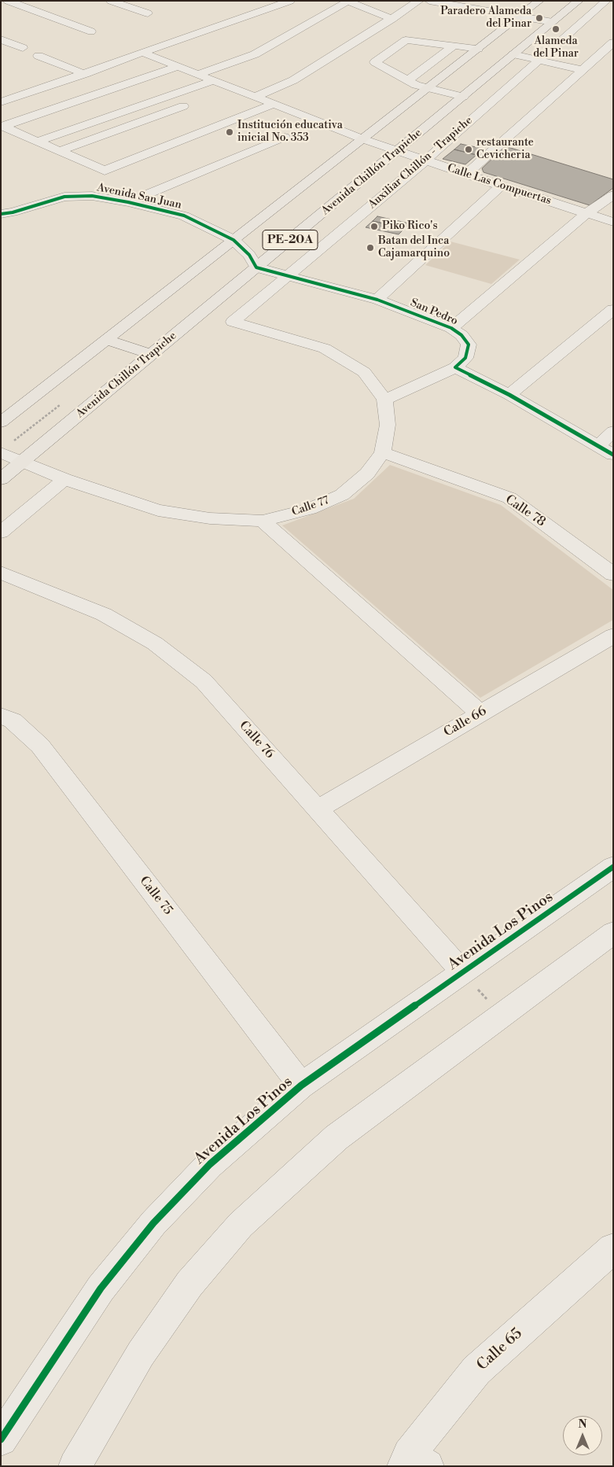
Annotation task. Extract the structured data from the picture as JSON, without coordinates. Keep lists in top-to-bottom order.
{
  "streets": {
    "main road": ["Avenida Chillón Trapiche", "PE-20A"],
    "street": [
      "Auxiliar Chillón - Trapiche",
      "Calle Las Compuertas",
      "Avenida San Juan",
      "San Pedro",
      "Calle 77",
      "Calle 78",
      "Calle 66",
      "Calle 76",
      "Calle 75",
      "Avenida Los Pinos",
      "Calle 65"
    ]
  },
  "crossings": [
    ["Auxiliar Chillón - Trapiche", "Calle Las Compuertas"],
    ["Auxiliar Chillón - Trapiche", "San Pedro"],
    ["Auxiliar Chillón - Trapiche", "Calle 77"],
    ["Avenida Chillón Trapiche", "Calle Las Compuertas"],
    ["Avenida Chillón Trapiche", "Avenida San Juan"],
    ["Avenida Chillón Trapiche", "San Pedro"],
    ["Avenida Chillón Trapiche", "Calle 77"],
    ["Calle Las Compuertas", "PE-20A"],
    ["Avenida San Juan", "PE-20A"],
    ["Avenida San Juan", "San Pedro"],
    ["Calle 77", "Calle 78"],
    ["Calle 66", "Calle 76"],
    ["Calle 76", "Avenida Los Pinos"],
    ["Calle 75", "Avenida Los Pinos"]
  ],
  "places": [
    "Paradero Alameda del Pinar",
    "Alameda del Pinar",
    "Institución educativa inicial No. 353",
    "restaurante Cevicheria",
    "Piko Rico's",
    "Batan del Inca Cajamarquino"
  ],
  "north": "top"
}
